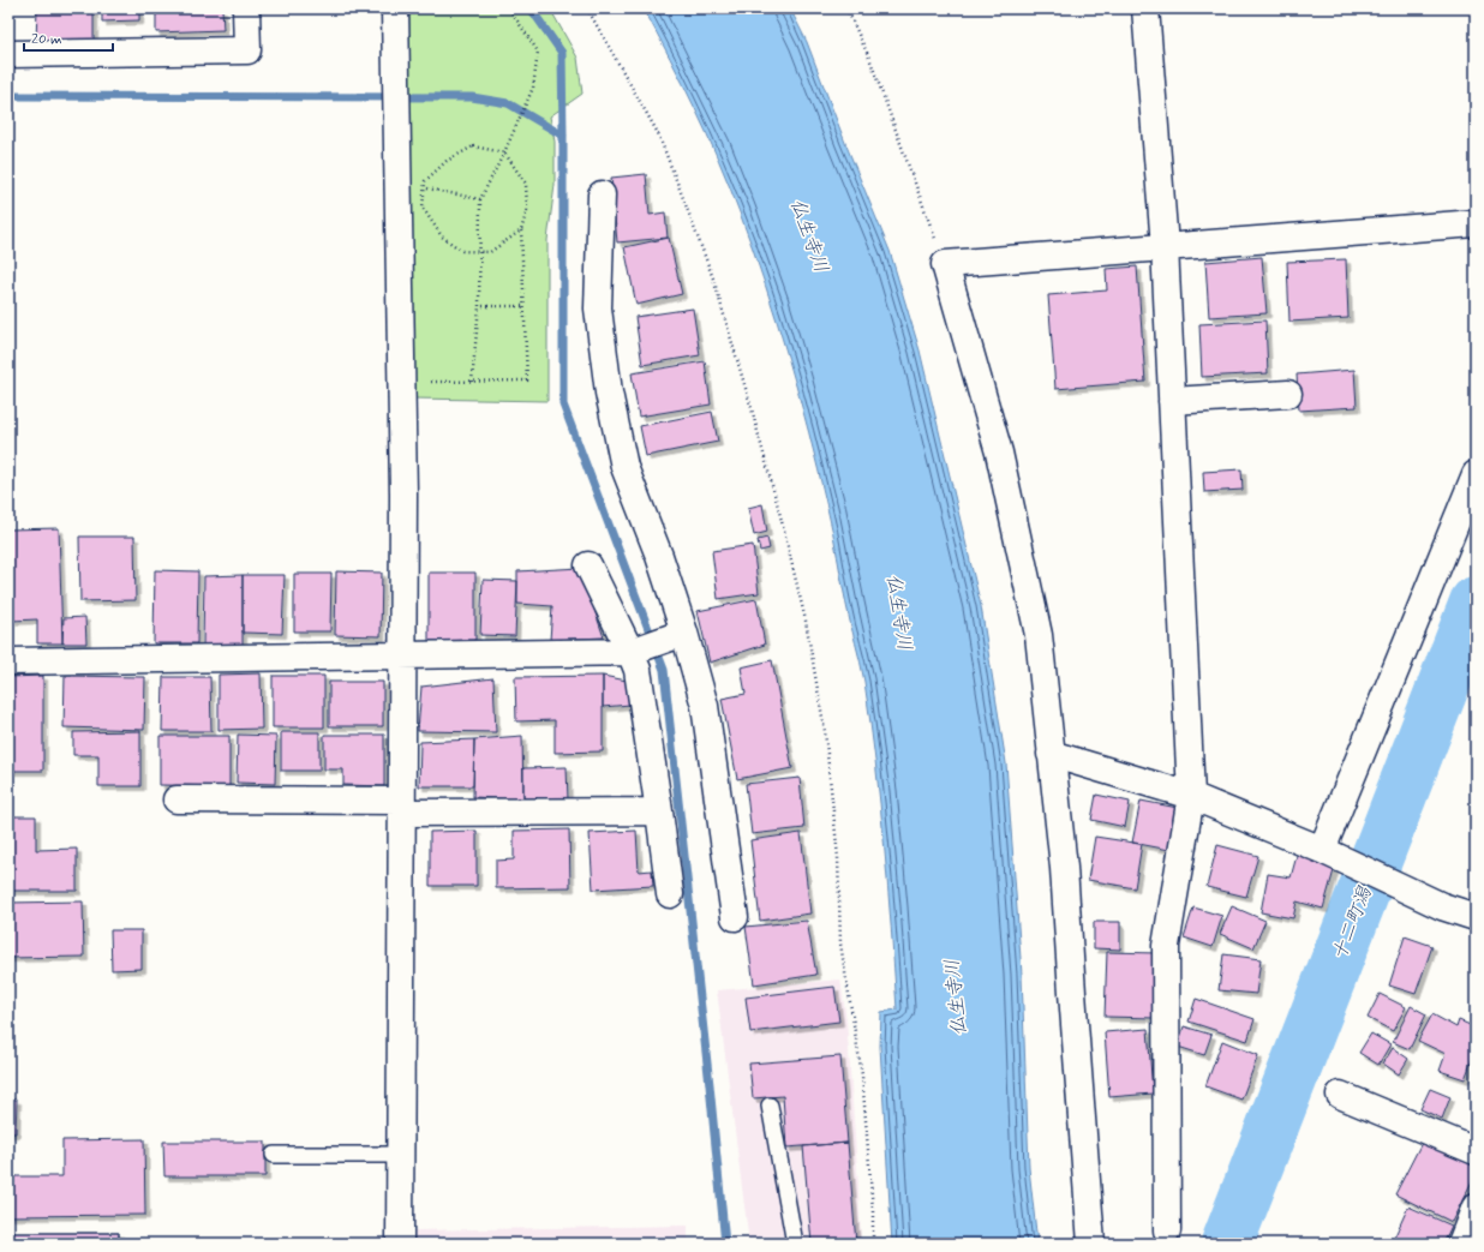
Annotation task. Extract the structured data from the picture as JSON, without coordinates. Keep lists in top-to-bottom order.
{
  "water": ["仏生寺川", "十二町潟"],
  "scale_bar": "20 m"
}
